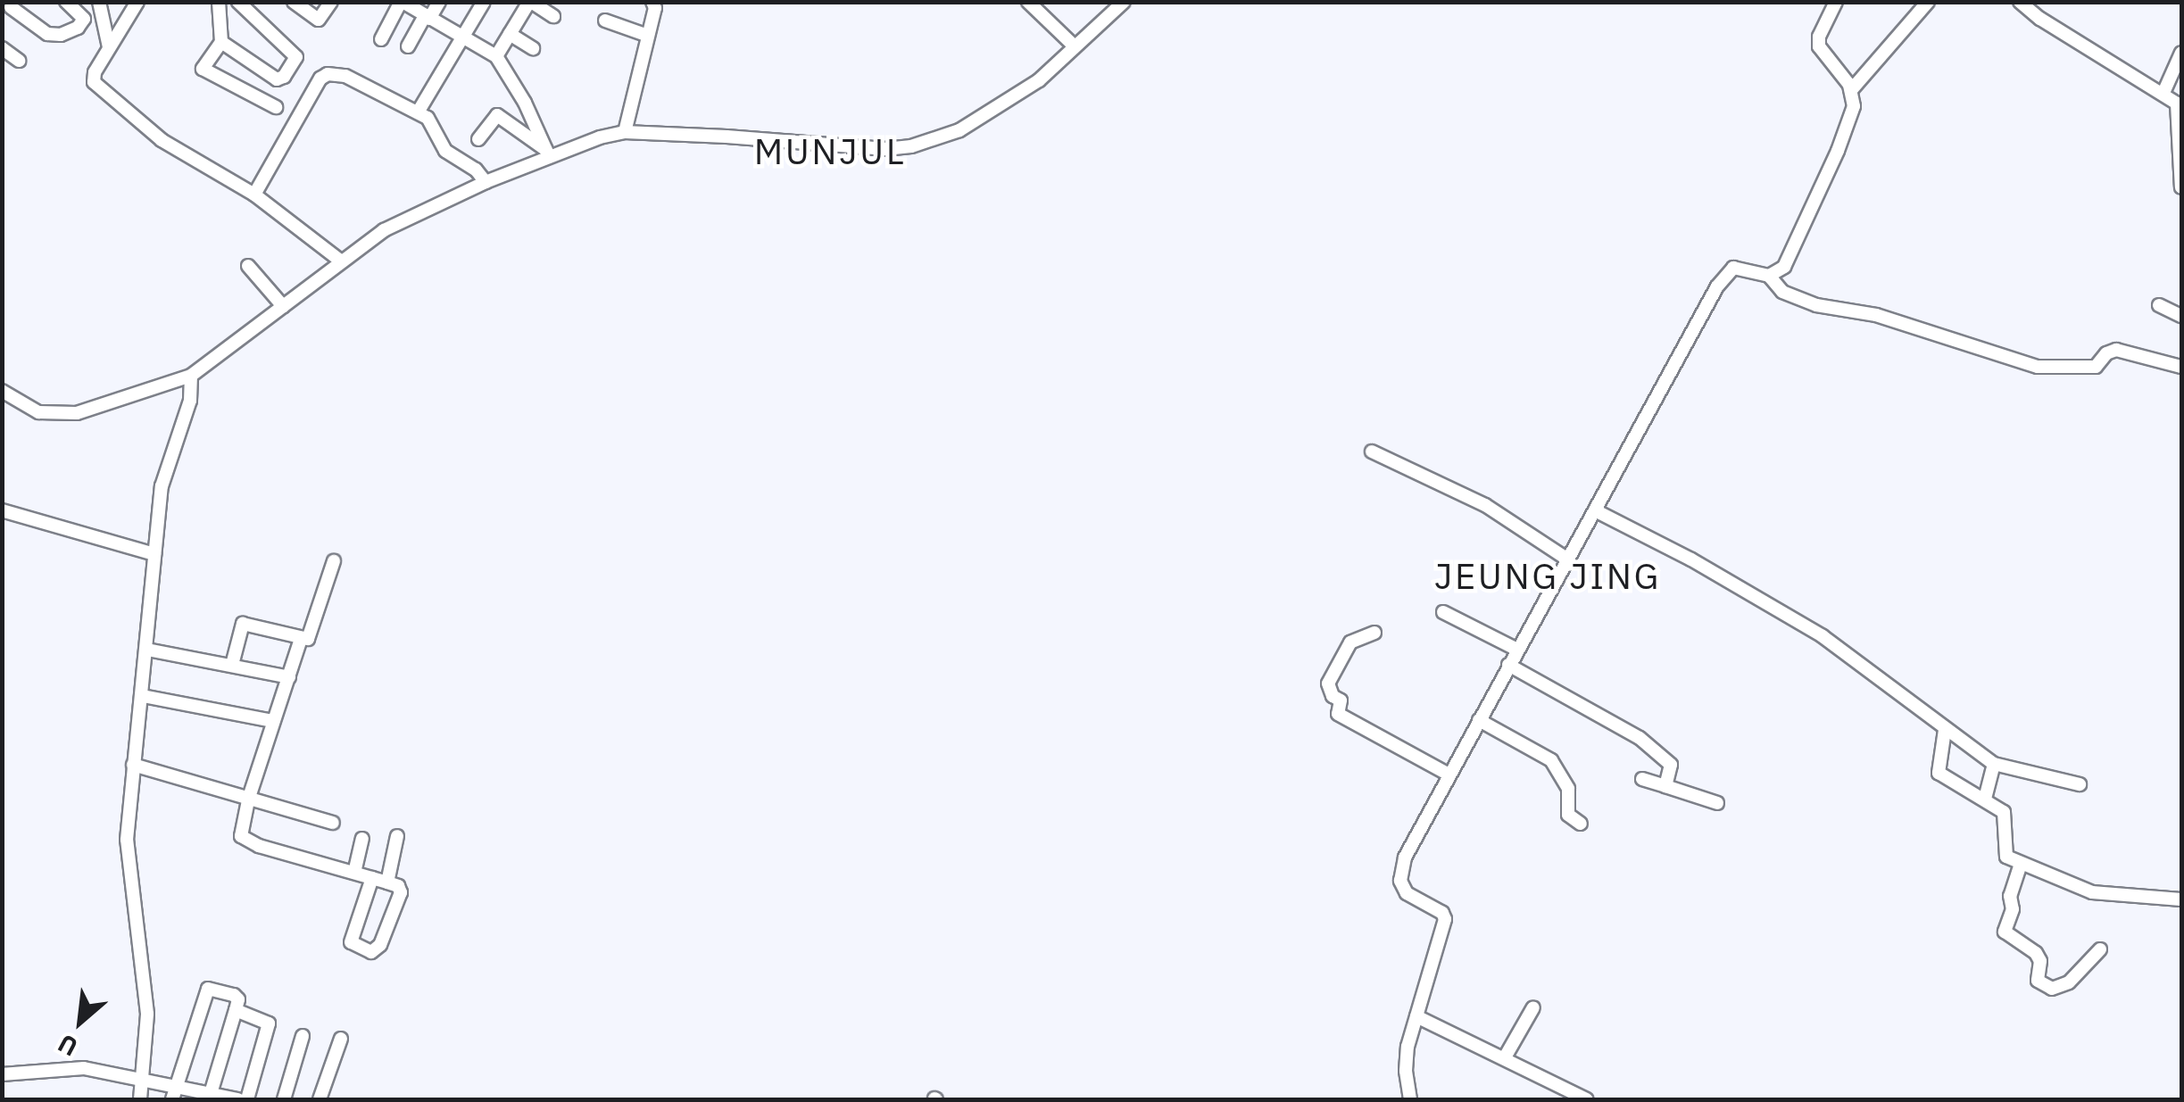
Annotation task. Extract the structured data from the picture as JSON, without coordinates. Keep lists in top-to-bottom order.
{
  "districts": ["MUNJUL", "JEUNG JING"],
  "north": "bottom left"
}
